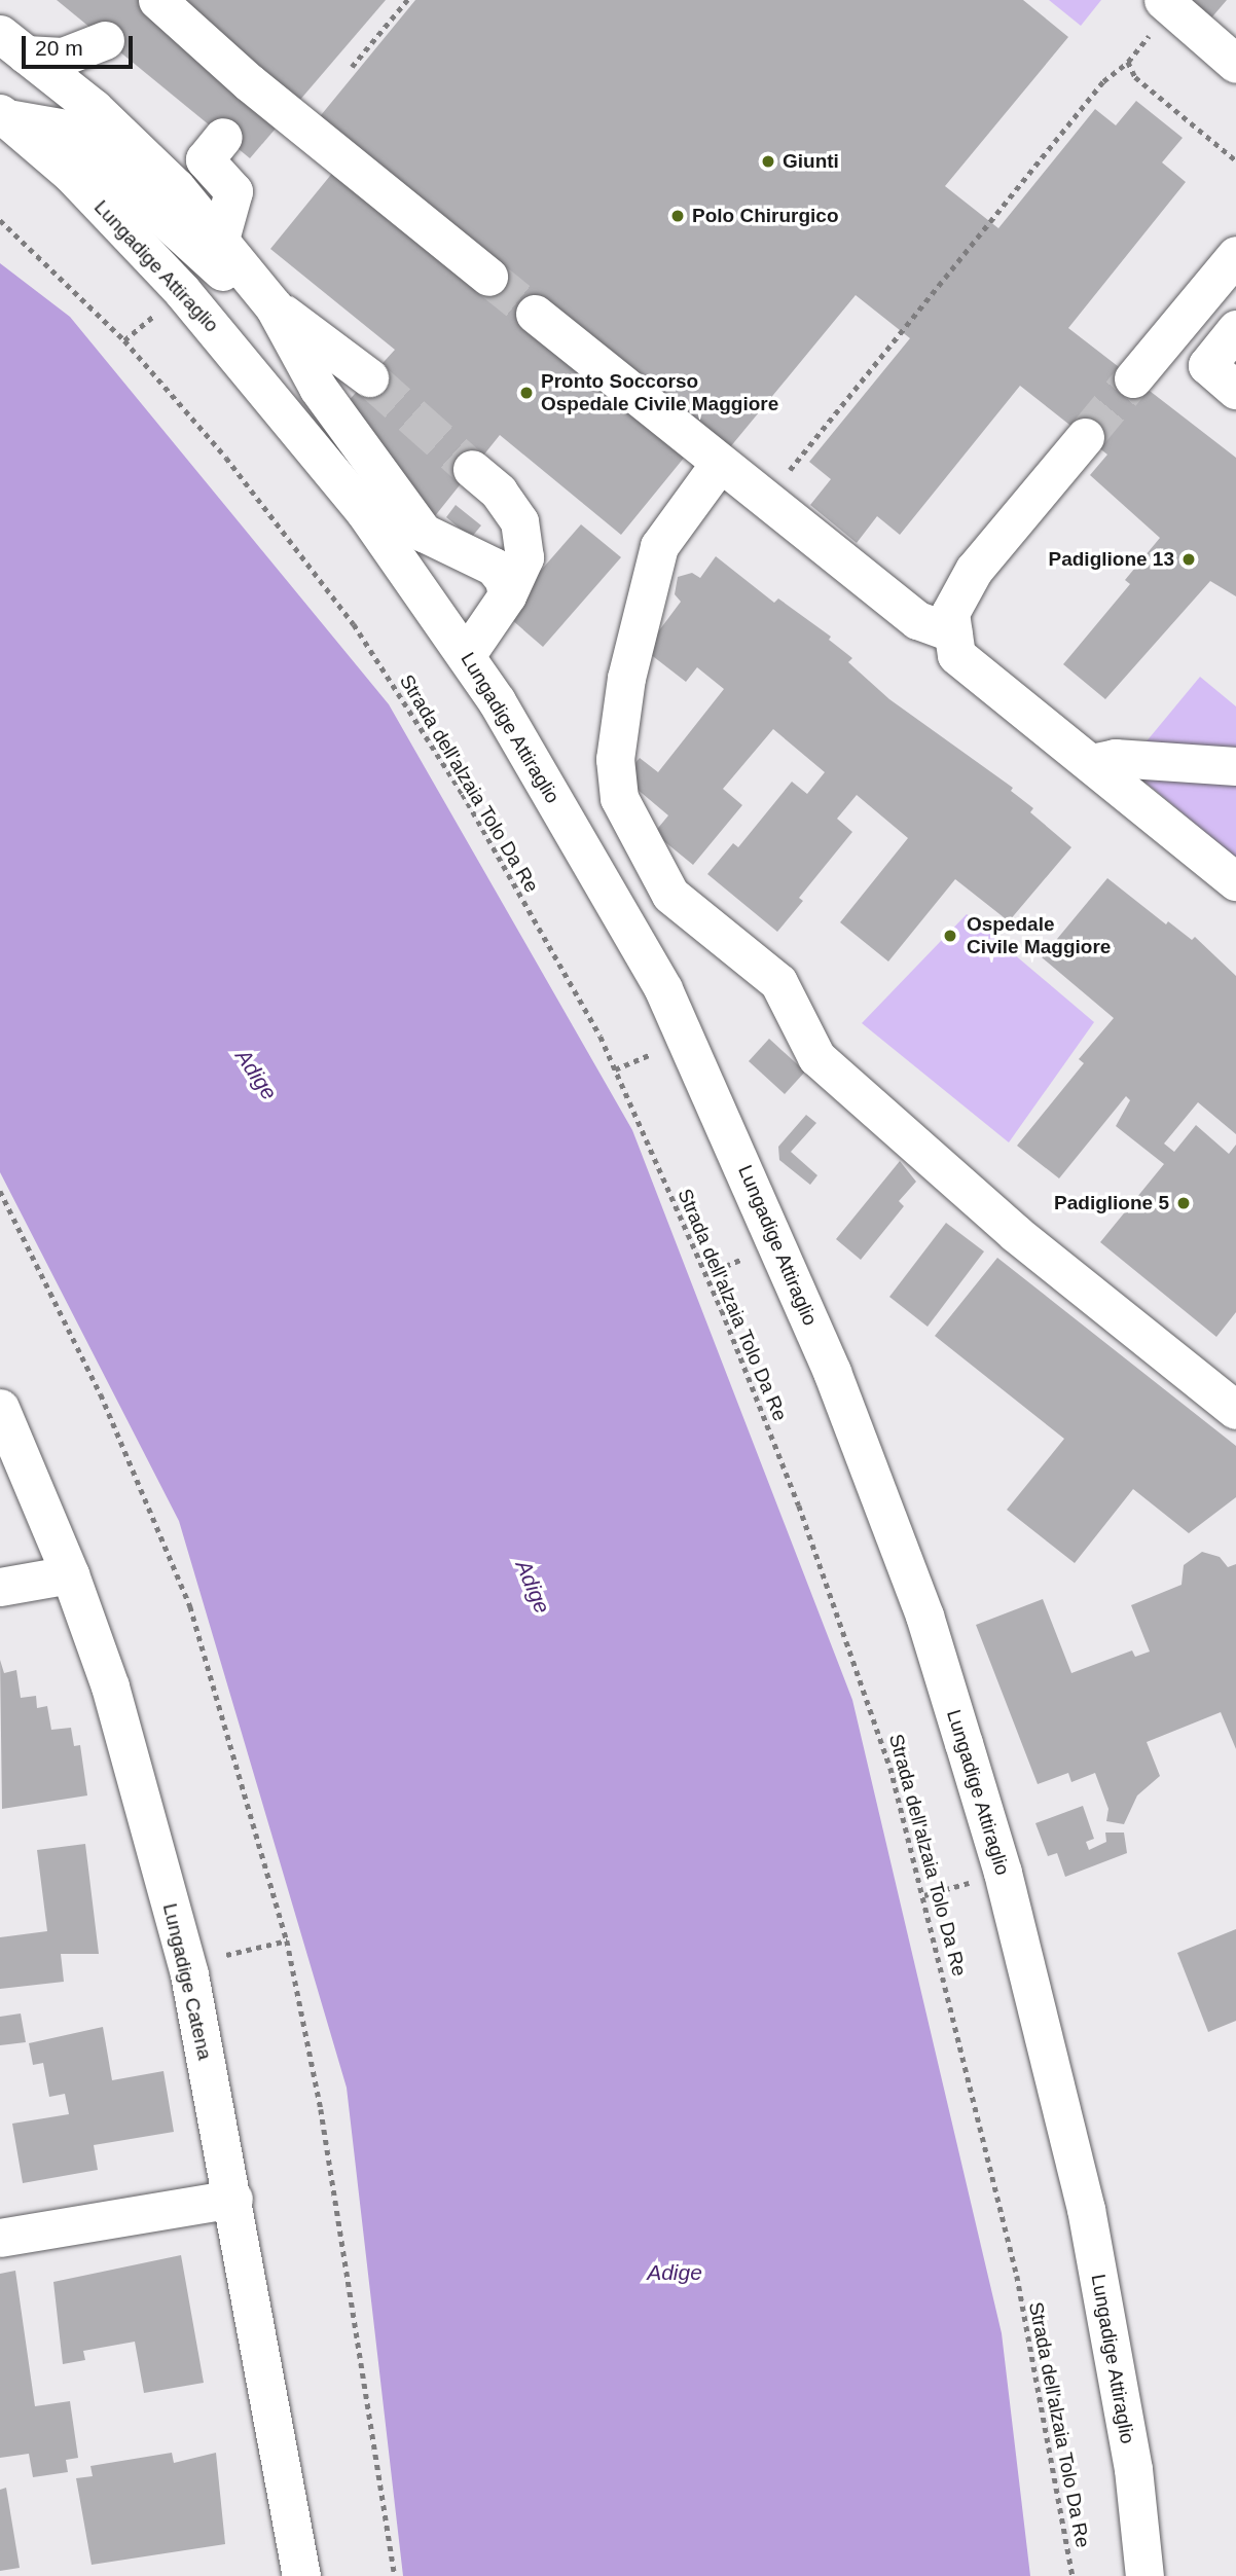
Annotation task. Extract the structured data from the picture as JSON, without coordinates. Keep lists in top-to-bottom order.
{
  "streets": {
    "street": ["Lungadige Attiraglio", "Lungadige Catena"],
    "path": ["Strada dell'alzaia Tolo Da Re"]
  },
  "water": ["Adige"],
  "places": [
    "Giunti",
    "Polo Chirurgico",
    "Pronto Soccorso Ospedale Civile Maggiore",
    "Padiglione 13",
    "Ospedale Civile Maggiore",
    "Padiglione 5"
  ],
  "scale_bar": "20 m"
}
